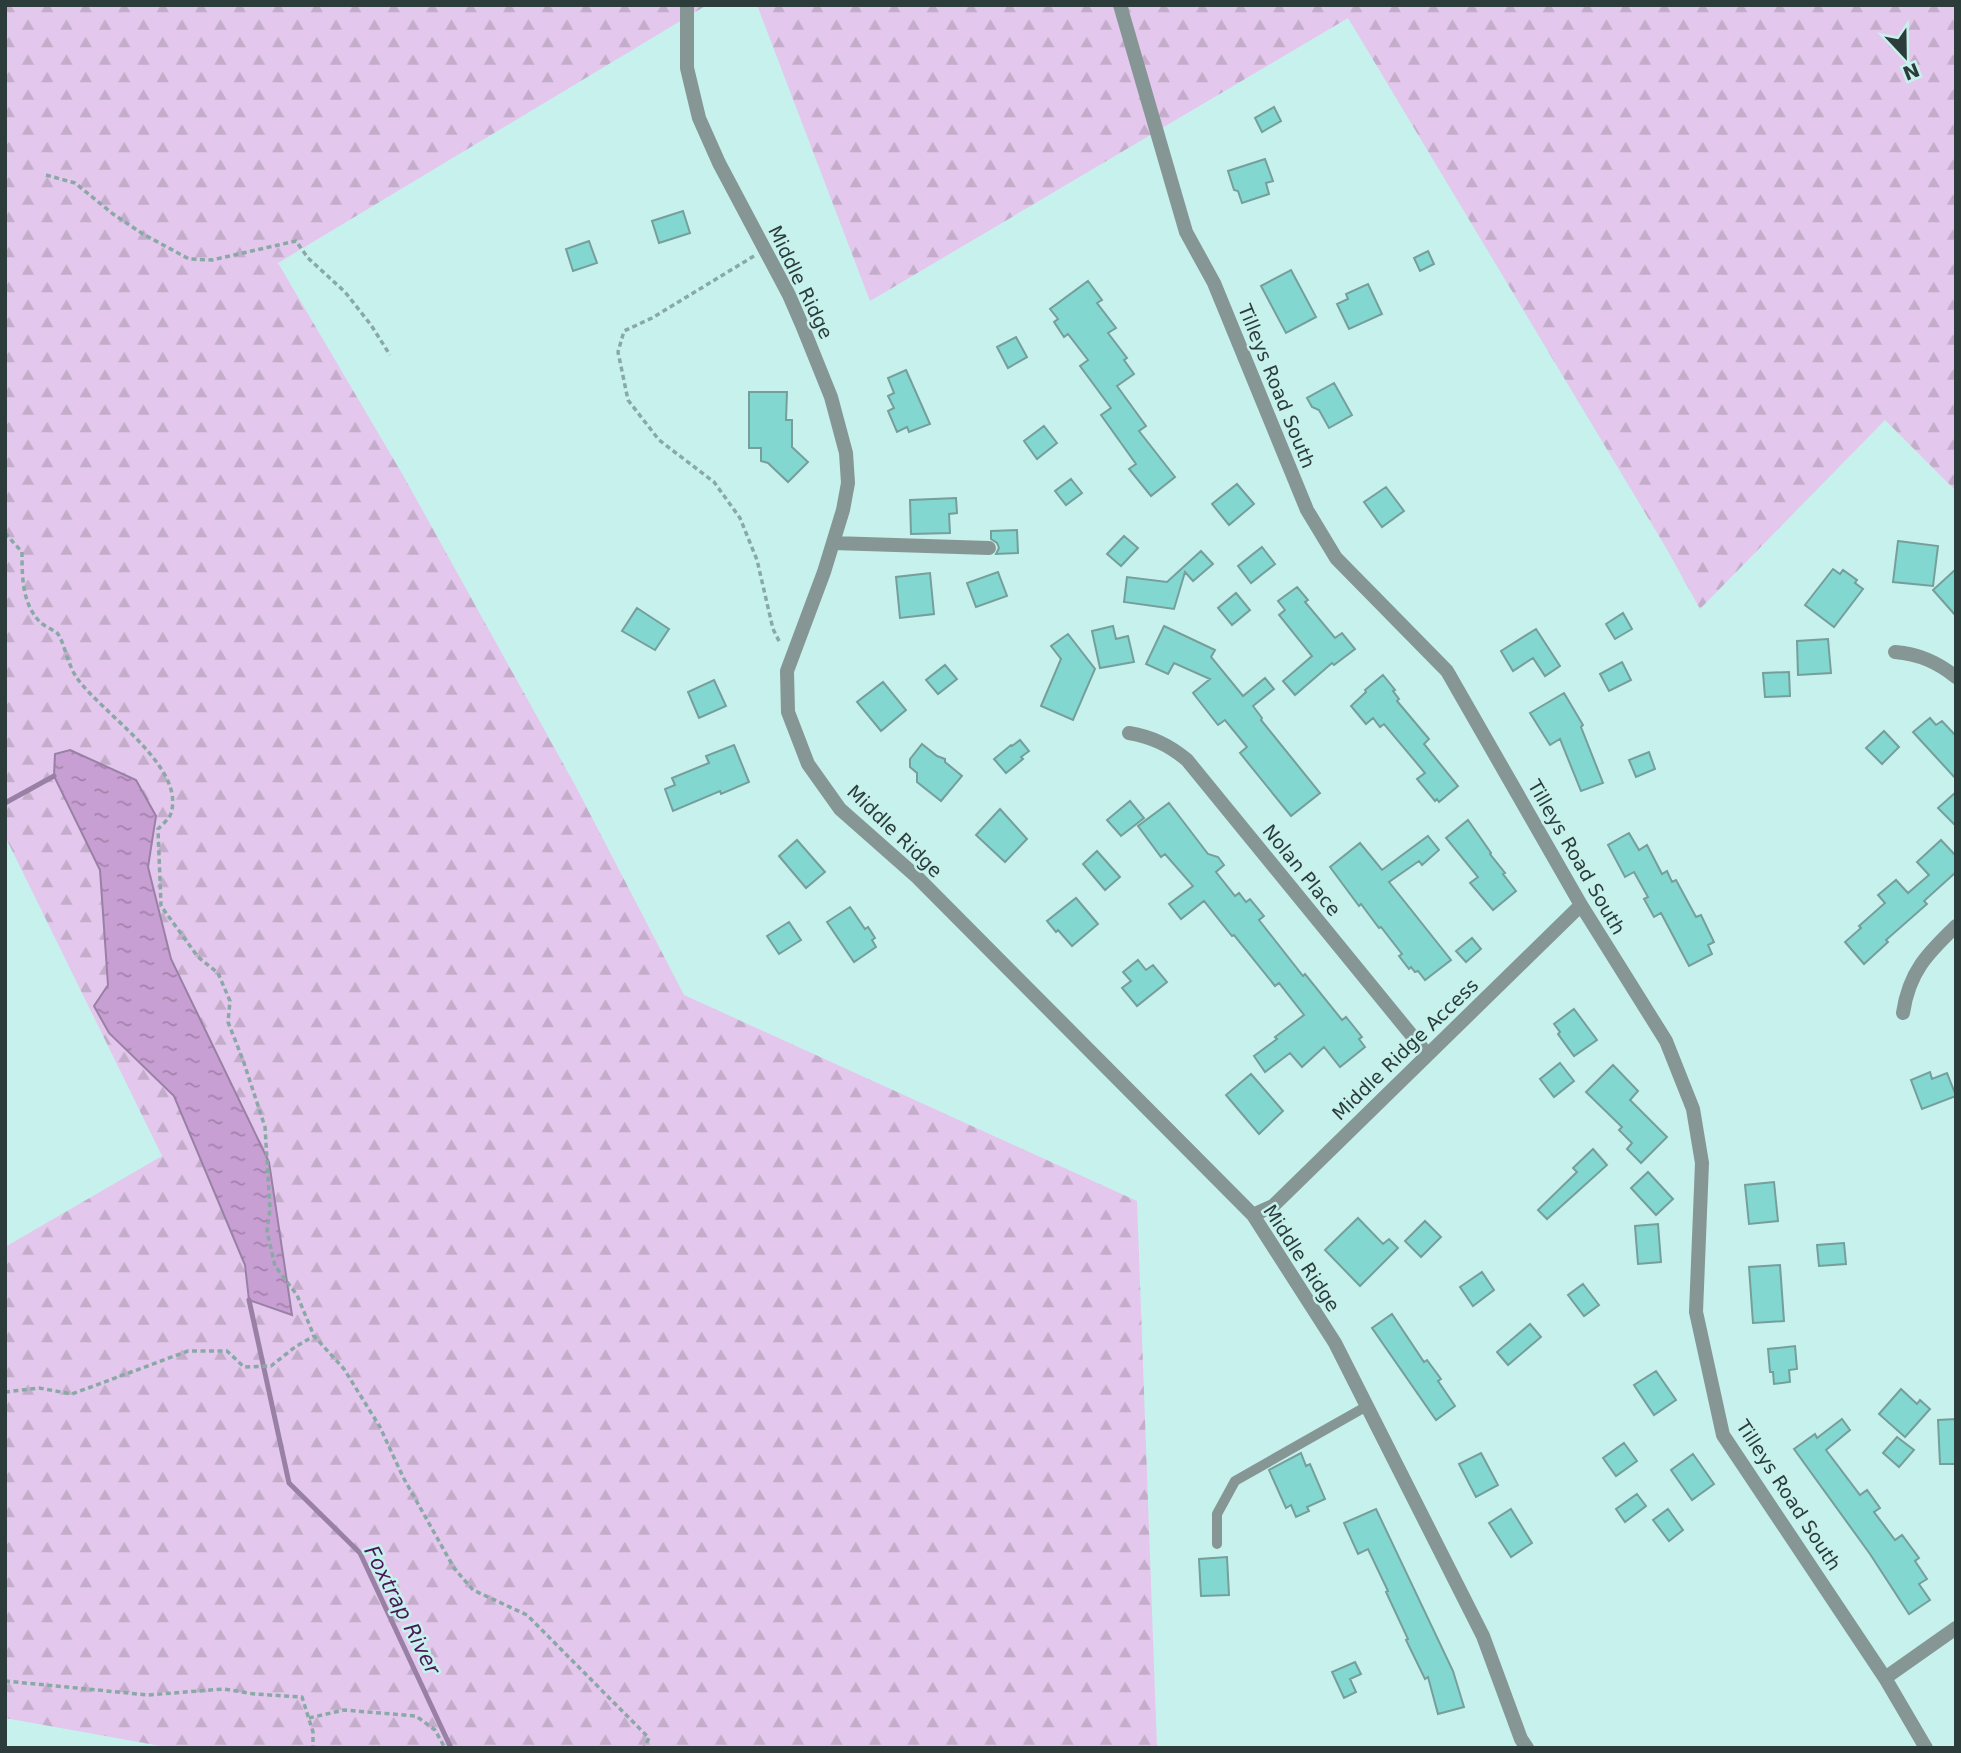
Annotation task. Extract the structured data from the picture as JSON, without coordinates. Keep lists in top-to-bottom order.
{
  "streets": {
    "street": [
      "Middle Ridge",
      "Tilleys Road South",
      "Nolan Place",
      "Middle Ridge Access"
    ]
  },
  "crossings": [
    ["Middle Ridge", "Middle Ridge Access"],
    ["Tilleys Road South", "Middle Ridge Access"],
    ["Nolan Place", "Middle Ridge Access"]
  ],
  "water": ["Foxtrap River"],
  "north": "bottom"
}
